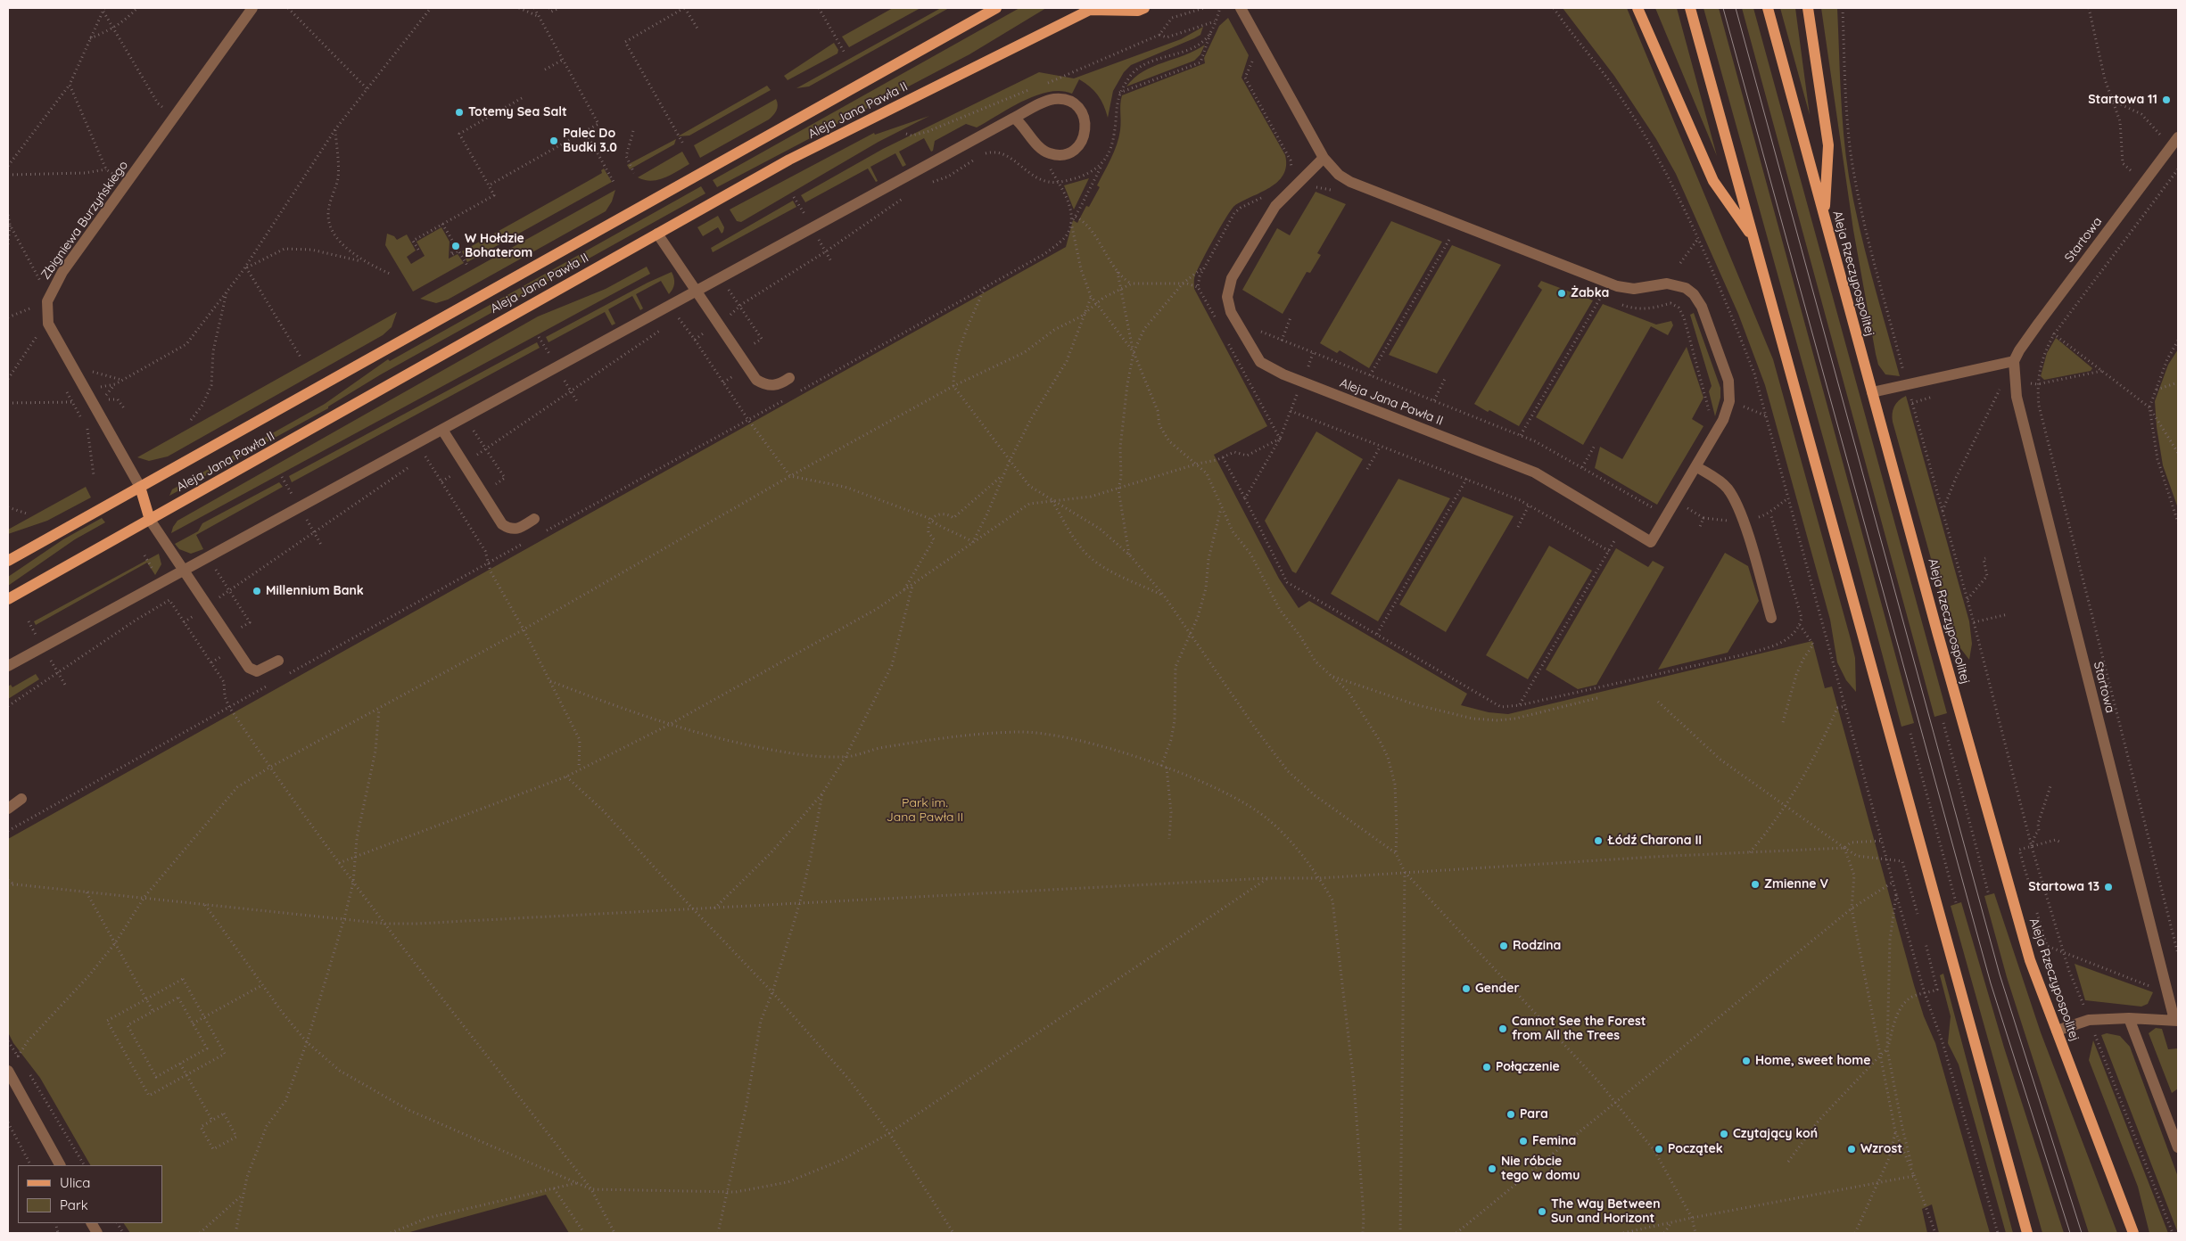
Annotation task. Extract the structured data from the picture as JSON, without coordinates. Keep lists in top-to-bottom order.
{
  "streets": {
    "main road": ["Aleja Jana Pawła II", "Aleja Rzeczypospolitej"],
    "street": ["Zbigniewa Burzyńskiego", "Startowa"]
  },
  "crossings": [
    ["Aleja Jana Pawła II", "Zbigniewa Burzyńskiego"],
    ["Startowa", "Aleja Rzeczypospolitej"]
  ],
  "parks": ["Park im. Jana Pawła II"],
  "places": [
    "Startowa 11",
    "Totemy Sea Salt",
    "Palec Do Budki 3.0",
    "W Hołdzie Bohaterom",
    "Żabka",
    "Millennium Bank",
    "Łódź Charona II",
    "Zmienne V",
    "Startowa 13",
    "Rodzina",
    "Gender",
    "Cannot See the Forest from All the Trees",
    "Home, sweet home",
    "Połączenie",
    "Para",
    "Czytający koń",
    "Femina",
    "Początek",
    "Wzrost",
    "Nie róbcie tego w domu",
    "The Way Between Sun and Horizont"
  ],
  "legend": ["Ulica", "Park"]
}
